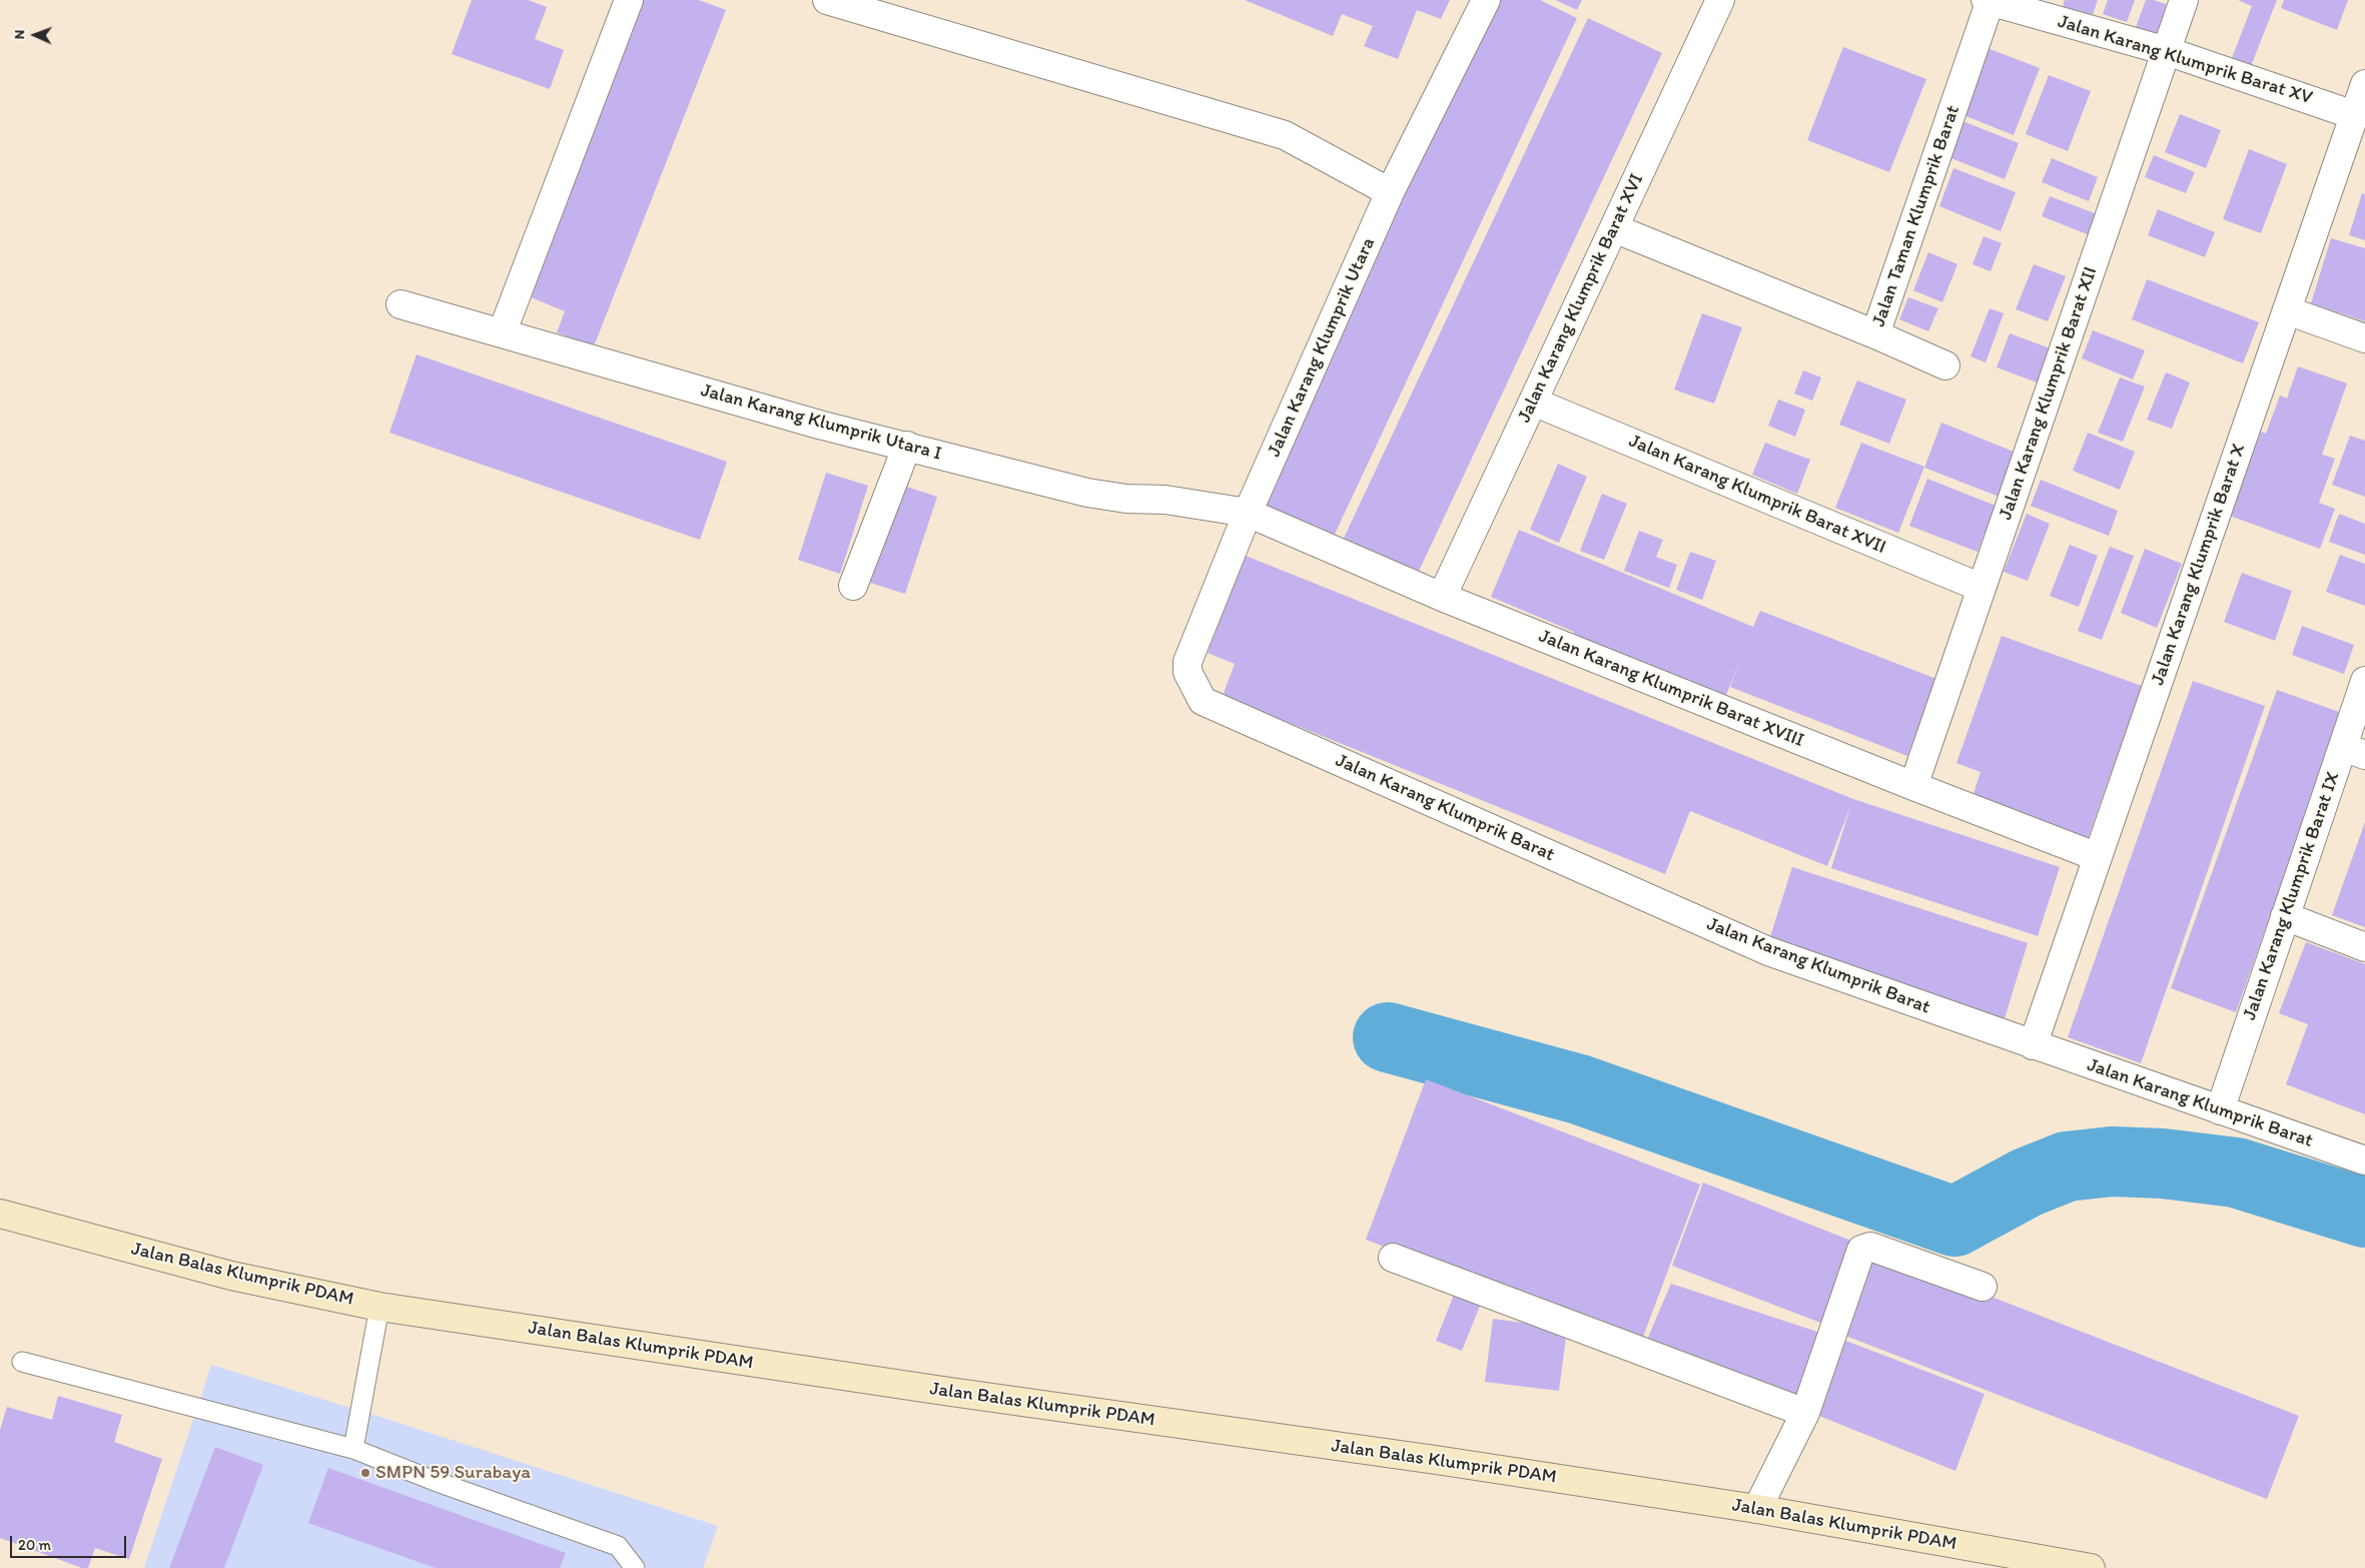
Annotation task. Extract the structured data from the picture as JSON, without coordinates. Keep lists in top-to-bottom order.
{
  "streets": {
    "street": [
      "Jalan Karang Klumprik Barat XV",
      "Jalan Taman Klumprik Barat",
      "Jalan Karang Klumprik Barat XVI",
      "Jalan Karang Klumprik Utara",
      "Jalan Karang Klumprik Barat XII",
      "Jalan Karang Klumprik Utara I",
      "Jalan Karang Klumprik Barat XVII",
      "Jalan Karang Klumprik Barat X",
      "Jalan Karang Klumprik Barat XVIII",
      "Jalan Karang Klumprik Barat",
      "Jalan Karang Klumprik Barat IX",
      "Jalan Balas Klumprik PDAM"
    ]
  },
  "crossings": [
    ["Jalan Karang Klumprik Barat XV", "Jalan Taman Klumprik Barat"],
    ["Jalan Karang Klumprik Barat XV", "Jalan Karang Klumprik Barat XII"],
    ["Jalan Karang Klumprik Barat XV", "Jalan Karang Klumprik Barat X"],
    ["Jalan Taman Klumprik Barat", "Jalan Karang Klumprik Barat XVI"],
    ["Jalan Karang Klumprik Barat XVI", "Jalan Karang Klumprik Barat XVII"],
    ["Jalan Karang Klumprik Barat XVI", "Jalan Karang Klumprik Barat XVIII"],
    ["Jalan Karang Klumprik Utara", "Jalan Karang Klumprik Utara I"],
    ["Jalan Karang Klumprik Utara", "Jalan Karang Klumprik Barat XVIII"],
    ["Jalan Karang Klumprik Utara", "Jalan Karang Klumprik Barat"],
    ["Jalan Karang Klumprik Barat XII", "Jalan Karang Klumprik Barat XVII"],
    ["Jalan Karang Klumprik Barat XII", "Jalan Karang Klumprik Barat XVIII"],
    ["Jalan Karang Klumprik Utara I", "Jalan Karang Klumprik Barat XVIII"],
    ["Jalan Karang Klumprik Barat X", "Jalan Karang Klumprik Barat XVIII"],
    ["Jalan Karang Klumprik Barat X", "Jalan Karang Klumprik Barat"],
    ["Jalan Karang Klumprik Barat", "Jalan Karang Klumprik Barat IX"]
  ],
  "places": ["SMPN 59 Surabaya"],
  "scale_bar": "20 m",
  "north": "left"
}
